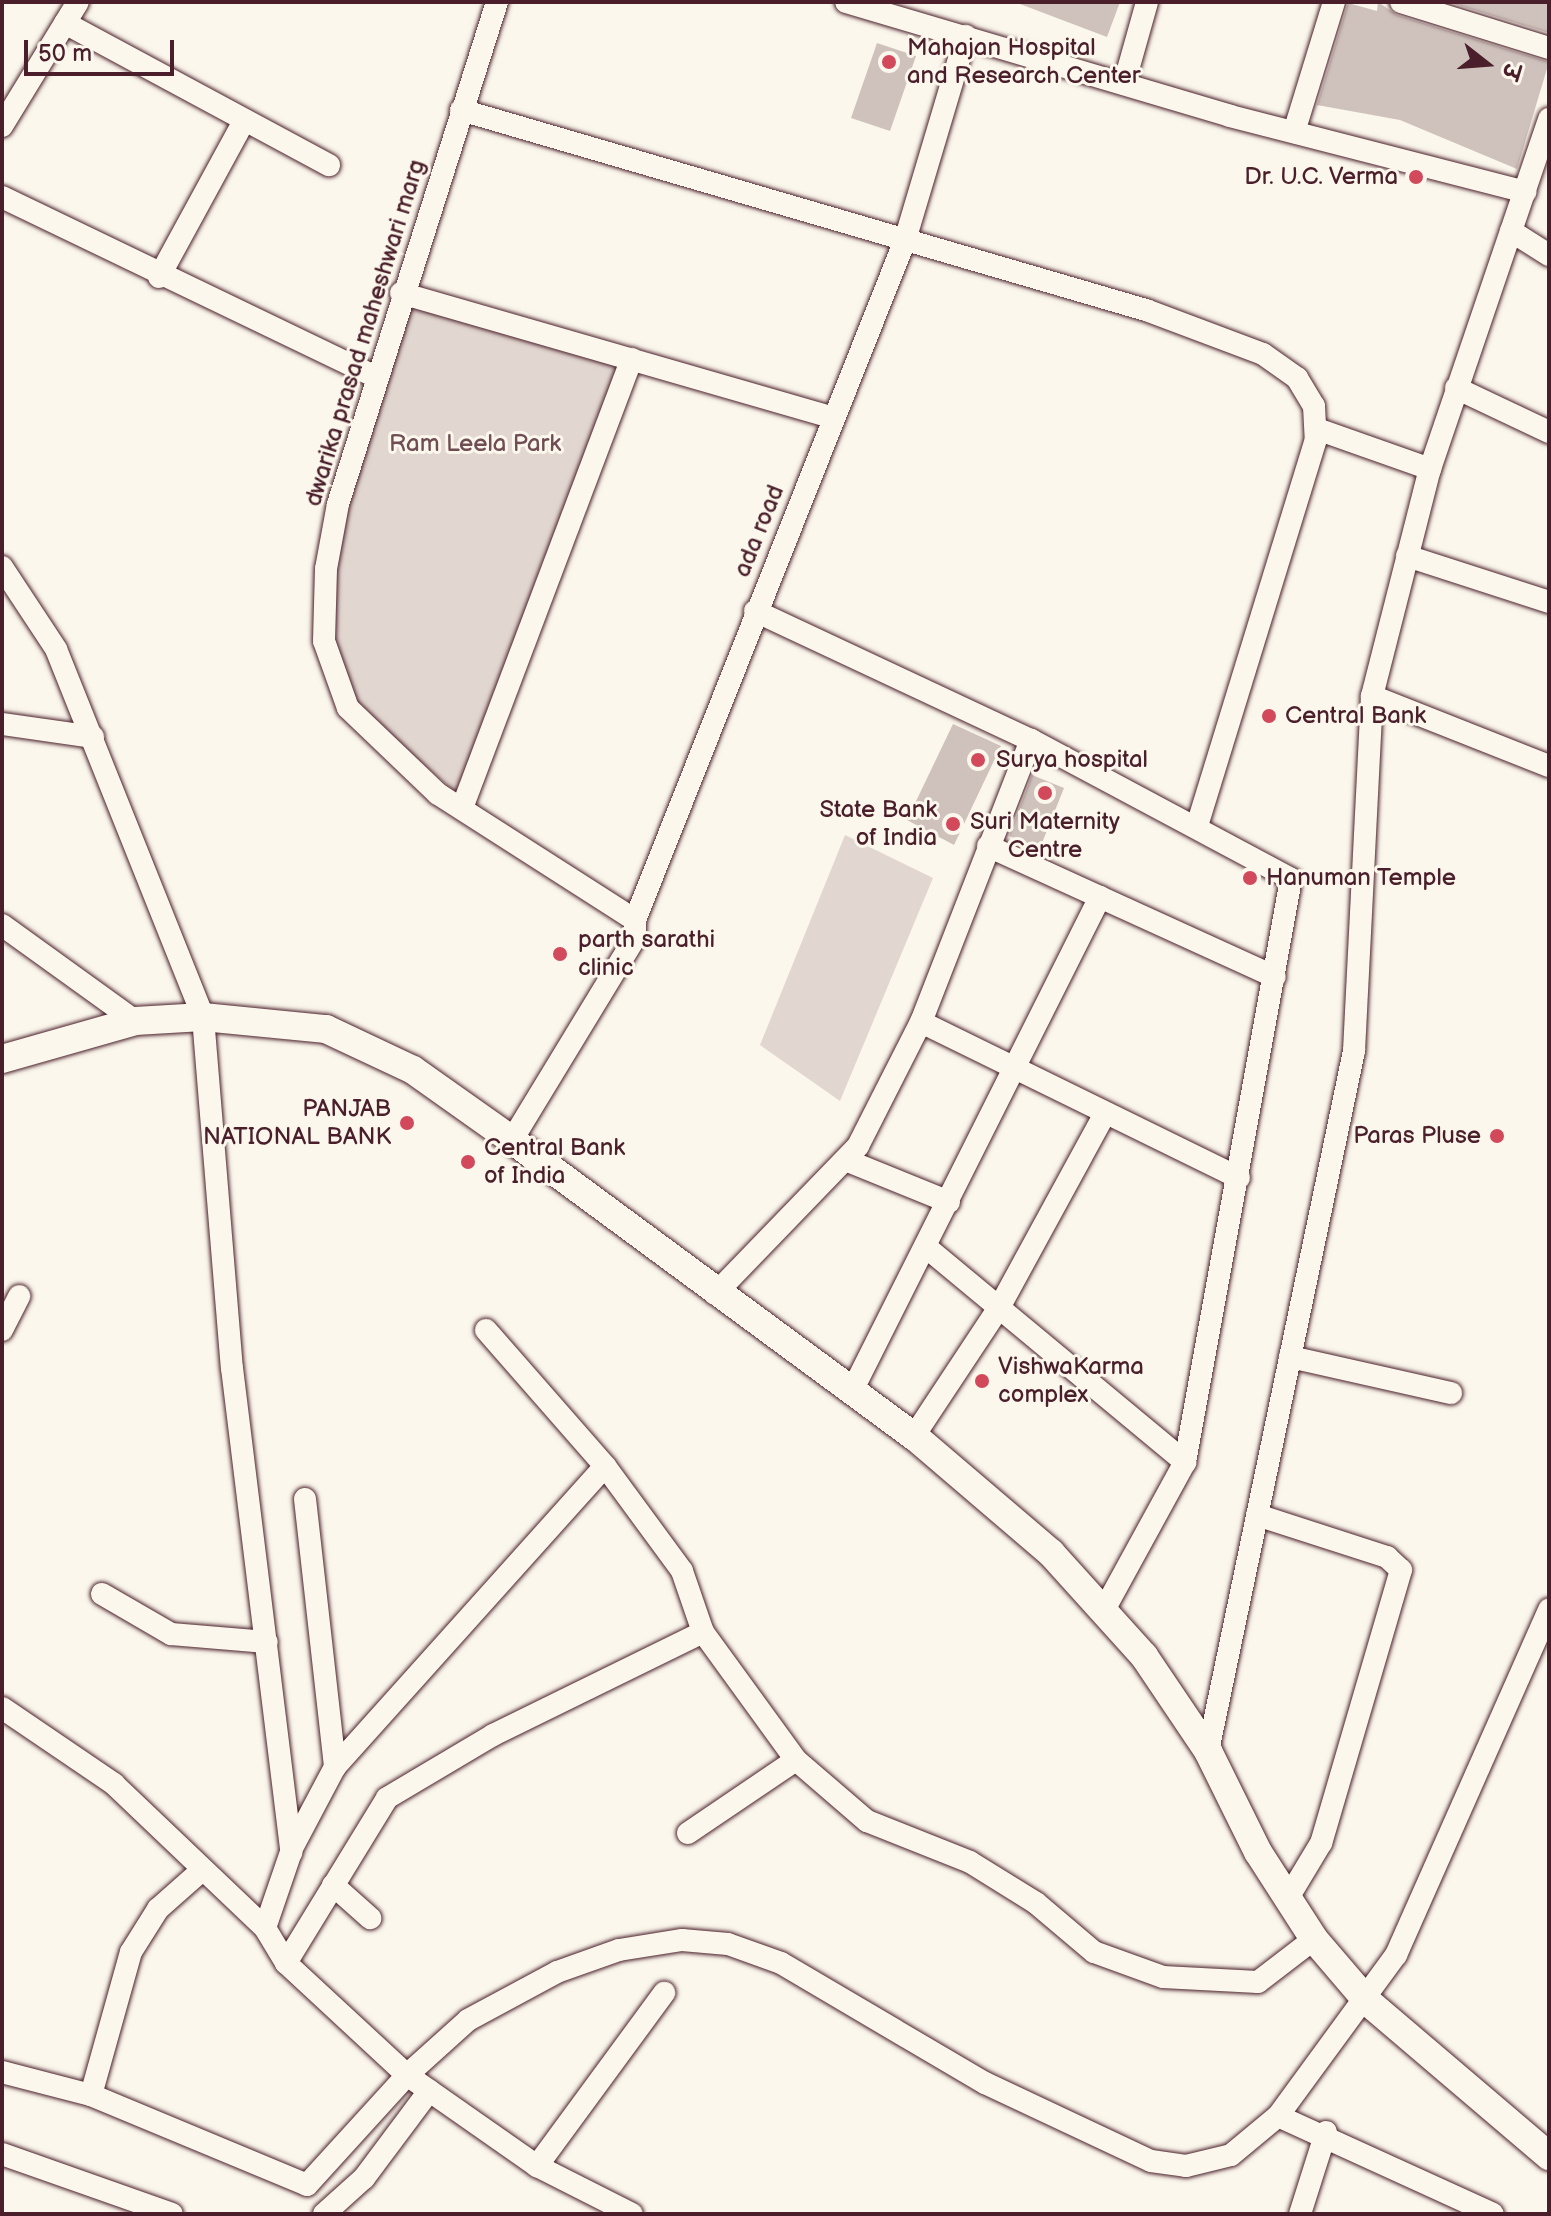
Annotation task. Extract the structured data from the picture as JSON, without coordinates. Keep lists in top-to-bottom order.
{
  "streets": {
    "street": ["dwarika prasad maheshwari marg", "ada road"]
  },
  "crossings": [
    ["dwarika prasad maheshwari marg", "ada road"]
  ],
  "parks": ["Ram Leela Park"],
  "places": [
    "Mahajan Hospital and Research Center",
    "Dr. U.C. Verma",
    "Central Bank",
    "Surya hospital",
    "Suri Maternity Centre",
    "State Bank of India",
    "Hanuman Temple",
    "parth sarathi clinic",
    "PANJAB NATIONAL BANK",
    "Paras Pluse",
    "Central Bank of India",
    "VishwaKarma complex"
  ],
  "scale_bar": "50 m",
  "north": "right"
}
